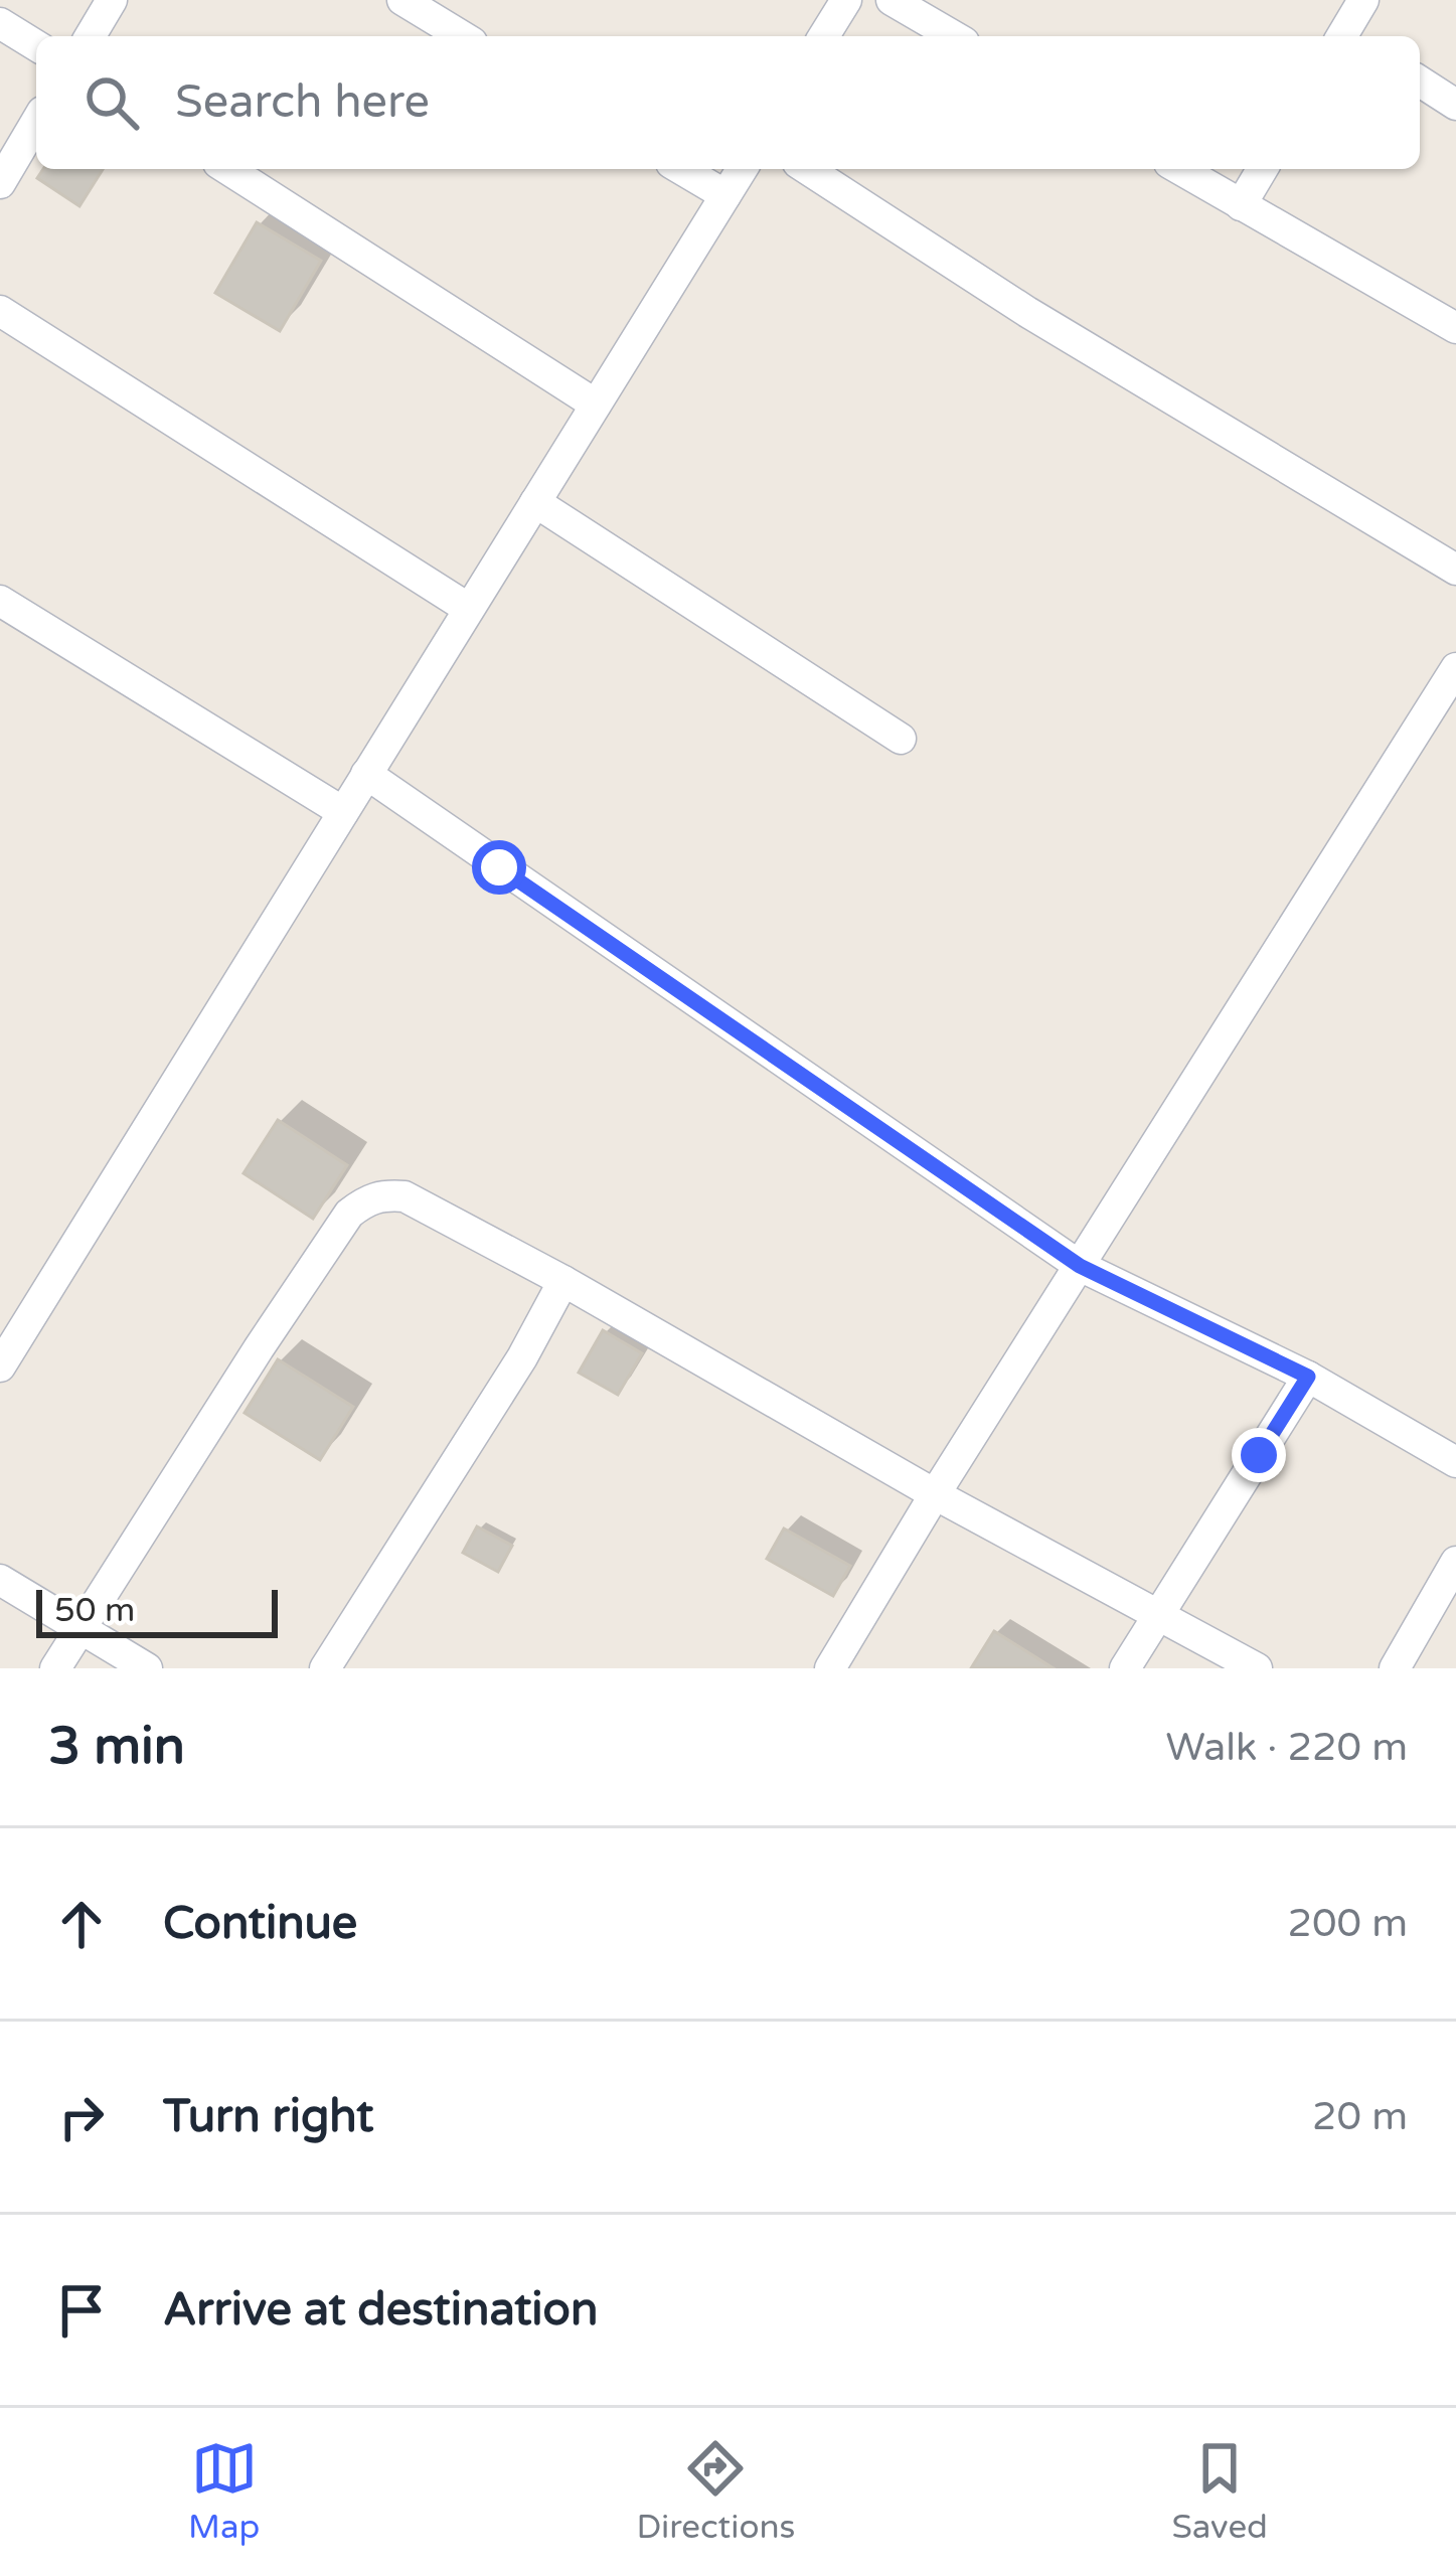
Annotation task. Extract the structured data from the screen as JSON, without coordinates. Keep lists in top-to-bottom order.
{
  "scale_bar": "50 m",
  "page": {
    "search": "Search here",
    "scale": "50 m",
    "heading": ["3 min", "Walk · 220 m"],
    "list": [
      ["Continue", "200 m"],
      ["Turn right", "20 m"],
      "Arrive at destination"
    ],
    "nav": ["Map", "Directions", "Saved"]
  }
}
